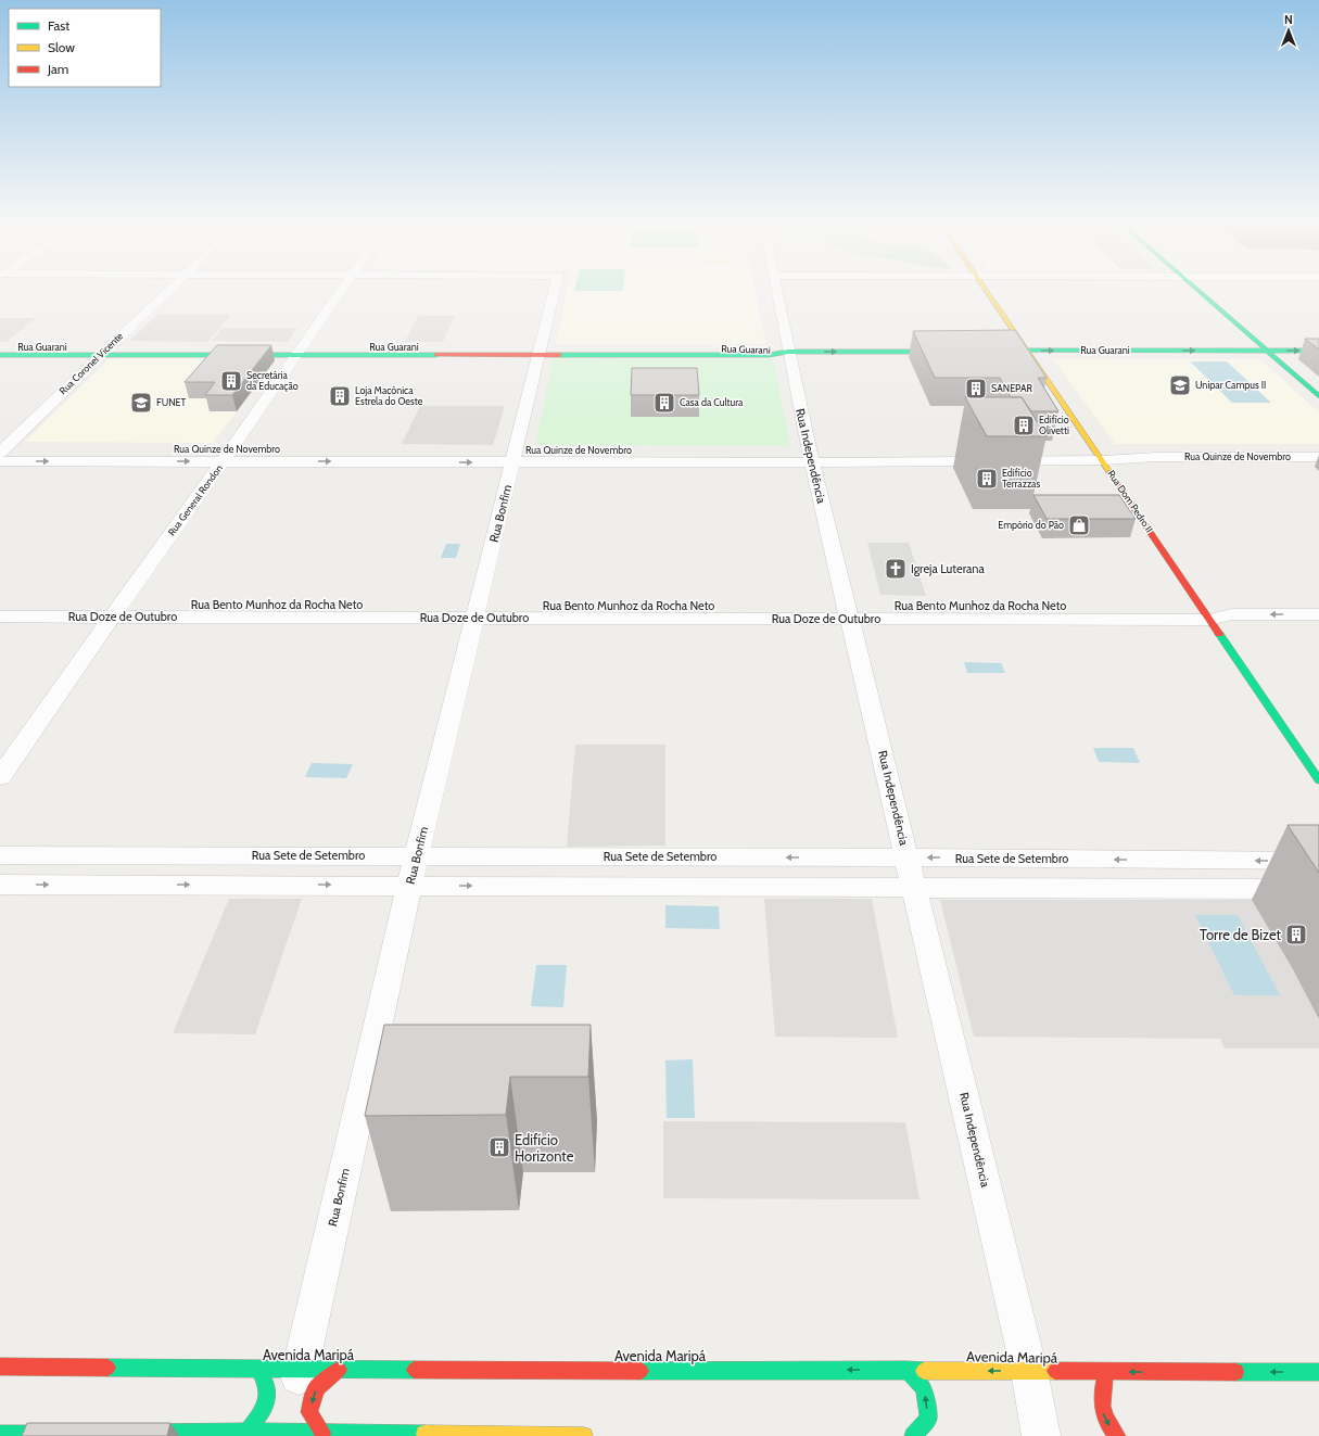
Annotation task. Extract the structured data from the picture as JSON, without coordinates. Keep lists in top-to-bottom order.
{
  "streets": {
    "street": [
      "Rua Guarani",
      "Rua Coronel Vicente",
      "Rua Quinze de Novembro",
      "Rua Independência",
      "Rua General Rondon",
      "Rua Dom Pedro II",
      "Rua Bonfim",
      "Rua Doze de Outubro",
      "Rua Sete de Setembro",
      "Avenida Maripá"
    ]
  },
  "crossings": [
    ["Rua Guarani", "Rua Coronel Vicente"],
    ["Rua Guarani", "Rua Independência"],
    ["Rua Guarani", "Rua General Rondon"],
    ["Rua Guarani", "Rua Dom Pedro II"],
    ["Rua Guarani", "Rua Bonfim"],
    ["Rua Coronel Vicente", "Rua Quinze de Novembro"],
    ["Rua Quinze de Novembro", "Rua Independência"],
    ["Rua Quinze de Novembro", "Rua General Rondon"],
    ["Rua Quinze de Novembro", "Rua Dom Pedro II"],
    ["Rua Quinze de Novembro", "Rua Bonfim"],
    ["Rua Independência", "Rua Doze de Outubro"],
    ["Rua Independência", "Rua Sete de Setembro"],
    ["Rua Independência", "Avenida Maripá"],
    ["Rua General Rondon", "Rua Doze de Outubro"],
    ["Rua Dom Pedro II", "Rua Doze de Outubro"],
    ["Rua Bonfim", "Rua Doze de Outubro"],
    ["Rua Bonfim", "Rua Sete de Setembro"],
    ["Rua Bonfim", "Avenida Maripá"]
  ],
  "one_way": ["Avenida Maripá"],
  "places": {
    "building": [
      "Secretária da Educação",
      "SANEPAR",
      "Loja Maçônica Estrela do Oeste",
      "Casa da Cultura",
      "Edifício Olivetti",
      "Edifício Terrazzas",
      "Torre de Bizet",
      "Edifício Horizonte"
    ],
    "school or university": ["Unipar Campus II", "FUNET"],
    "shop": ["Empório do Pão"],
    "church": ["Igreja Luterana"]
  },
  "legend": ["Fast", "Slow", "Jam"],
  "north": "top"
}
